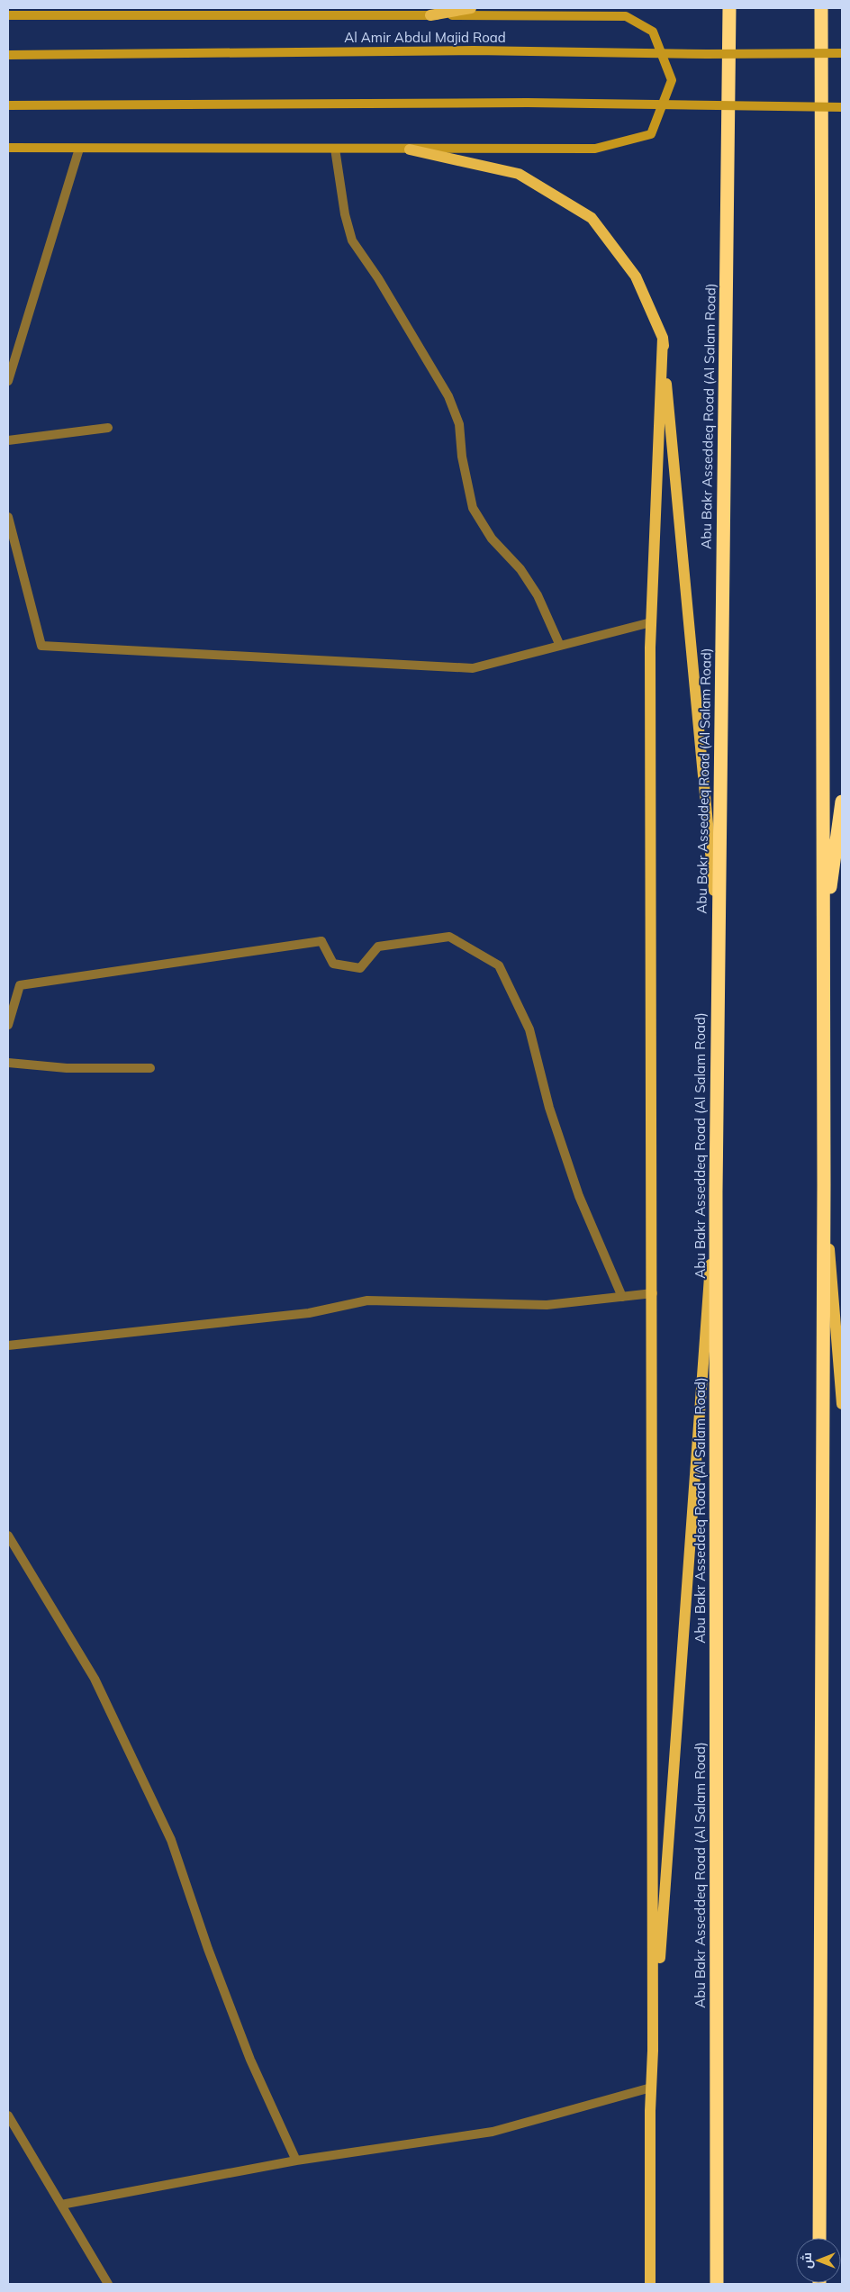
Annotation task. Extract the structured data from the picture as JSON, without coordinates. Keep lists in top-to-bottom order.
{
  "streets": {
    "highway": ["Abu Bakr Asseddeq Road (Al Salam Road)"],
    "main road": ["Al Amir Abdul Majid Road"]
  },
  "north": "left"
}
